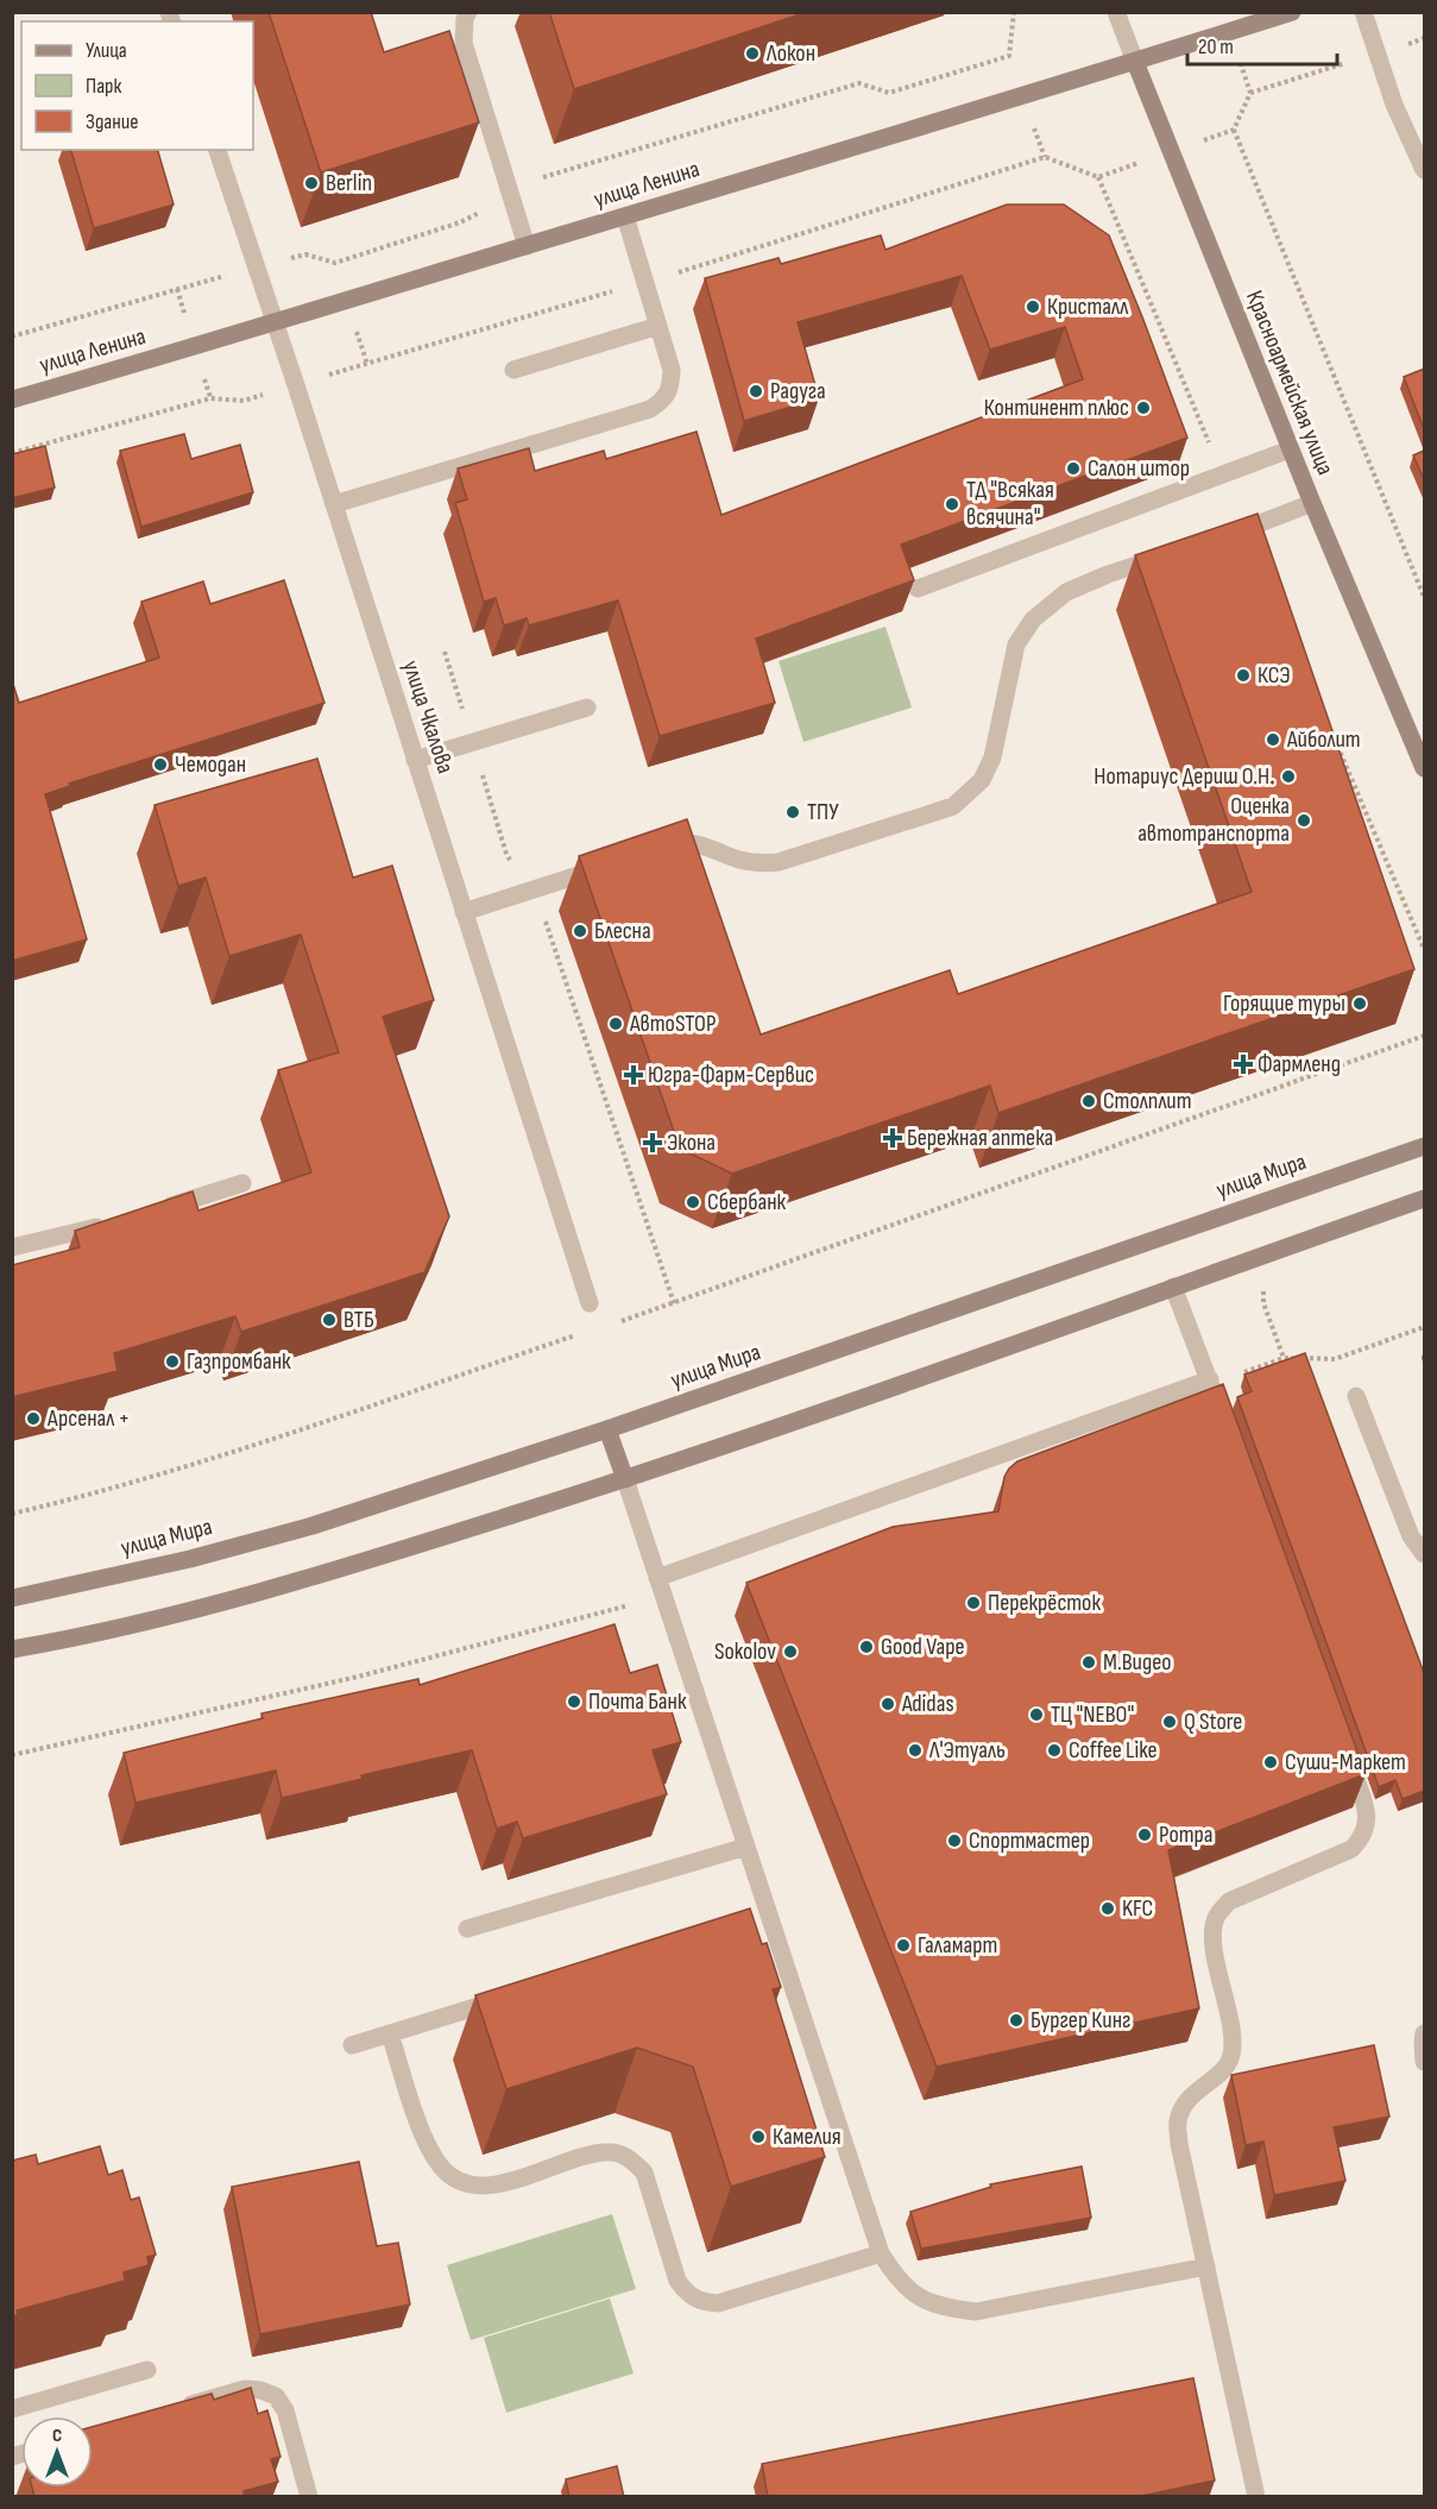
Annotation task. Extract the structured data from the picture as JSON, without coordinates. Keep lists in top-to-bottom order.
{
  "streets": {
    "main road": ["улица Ленина", "Красноармейская улица", "улица Мира"],
    "street": ["улица Чкалова"]
  },
  "crossings": [
    ["улица Ленина", "Красноармейская улица"],
    ["улица Ленина", "улица Чкалова"]
  ],
  "places": {
    "other": [
      "Локон",
      "Berlin",
      "Кристалл",
      "Радуга",
      "Континент плюс",
      "Салон штор",
      "ТД \"Всякая всячина\"",
      "КСЭ",
      "Айболит",
      "Чемодан",
      "Нотариус Дериш О.Н.",
      "ТПУ",
      "Оценка автотранспорта",
      "Блесна",
      "Горящие туры",
      "АвтоSTOP",
      "Столплит",
      "Сбербанк",
      "ВТБ",
      "Газпромбанк",
      "Арсенал +",
      "Перекрёсток",
      "Good Vape",
      "Sokolov",
      "М.Видео",
      "Почта Банк",
      "Adidas",
      "ТЦ \"NEBO\"",
      "Q Store",
      "Л'Этуаль",
      "Coffee Like",
      "Суши-Маркет",
      "Pompa",
      "Спортмастер",
      "KFC",
      "Галамарт",
      "Бургер Кинг",
      "Камелия"
    ],
    "health": [
      "Фармленд",
      "Югра-Фарм-Сервис",
      "Бережная аптека",
      "Экона"
    ]
  },
  "legend": ["Улица", "Парк", "Здание"],
  "scale_bar": "20 m",
  "north": "top"
}
